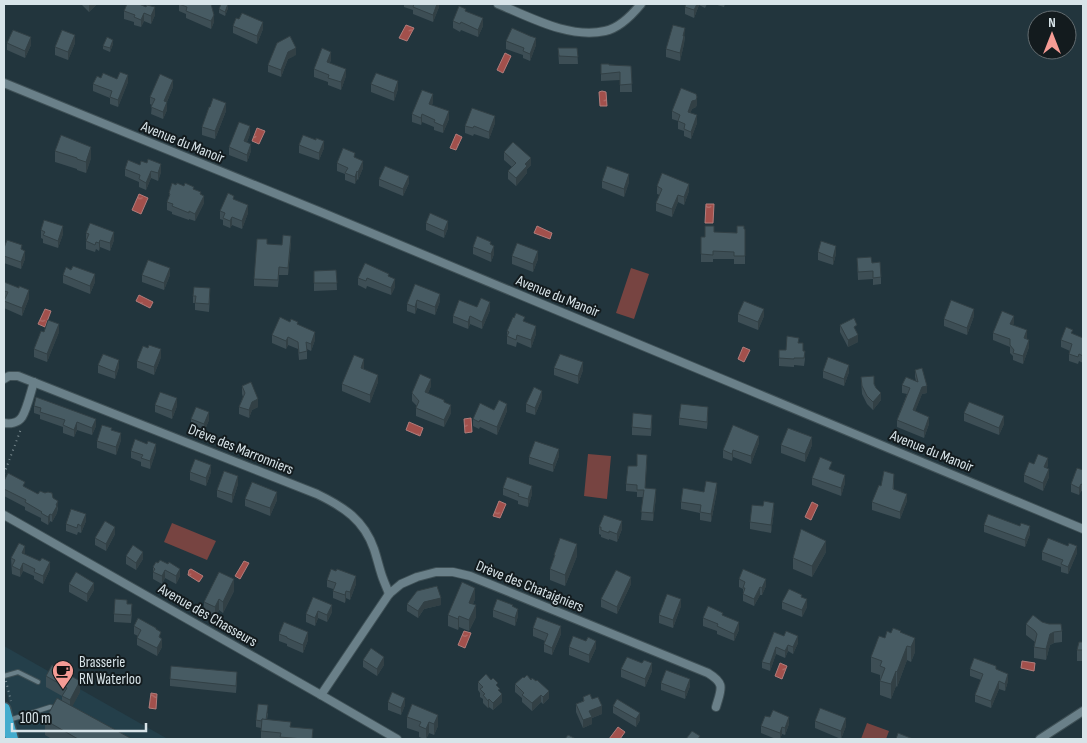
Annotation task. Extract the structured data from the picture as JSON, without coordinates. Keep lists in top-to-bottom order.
{
  "streets": {
    "street": [
      "Avenue du Manoir",
      "Drève des Marronniers",
      "Drève des Chataigniers",
      "Avenue des Chasseurs"
    ]
  },
  "crossings": [
    ["Drève des Marronniers", "Drève des Chataigniers"],
    ["Drève des Chataigniers", "Avenue des Chasseurs"]
  ],
  "places": {
    "cafe": ["Brasserie RN Waterloo"]
  },
  "scale_bar": "100 m",
  "north": "top"
}
